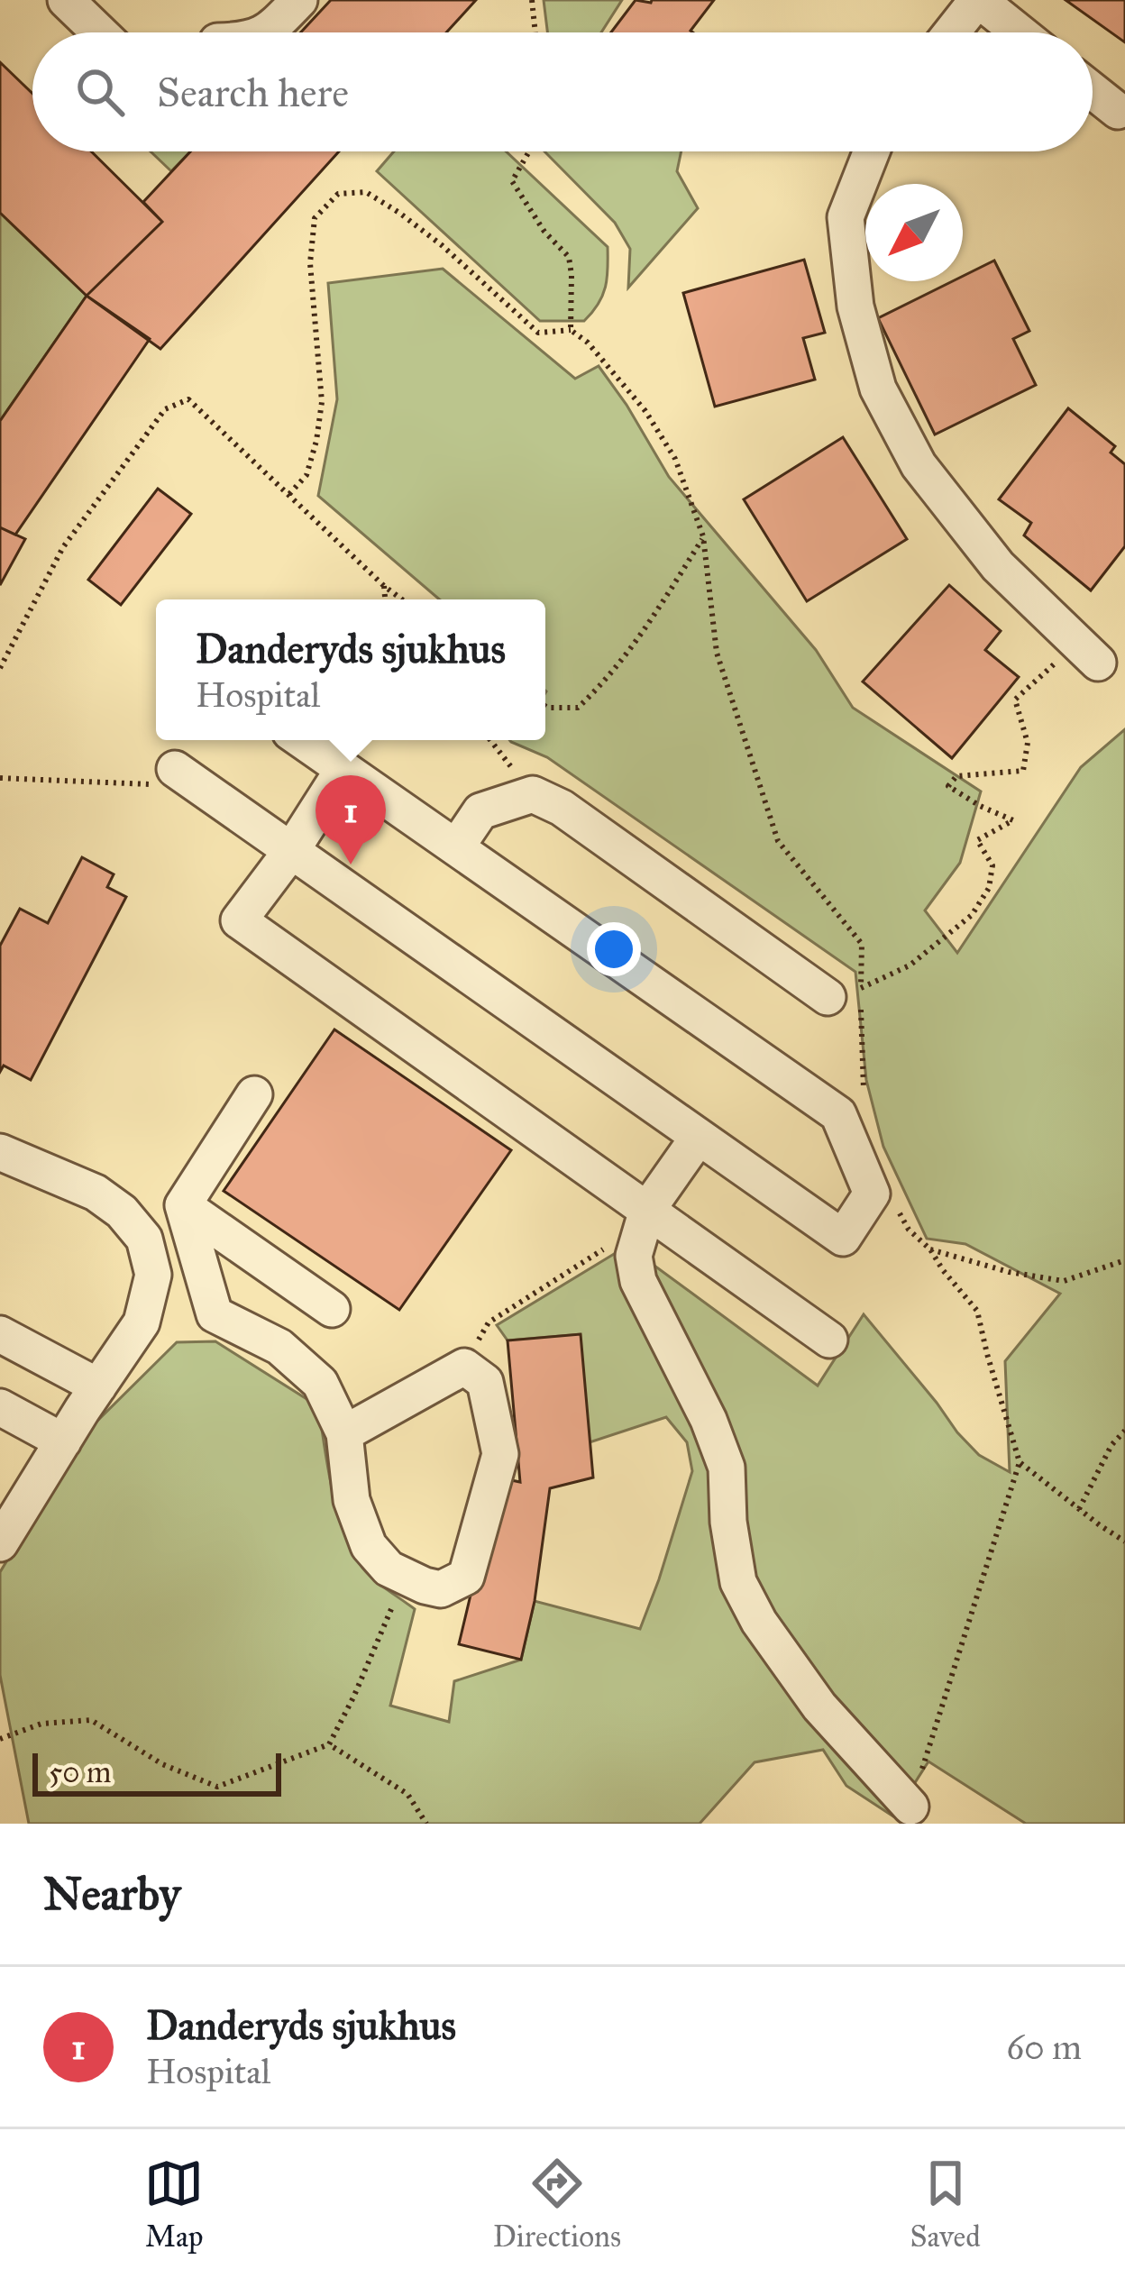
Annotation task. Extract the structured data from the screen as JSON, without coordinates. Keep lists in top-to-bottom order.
{
  "scale_bar": "50 m",
  "north": "bottom left",
  "page": {
    "search": "Search here",
    "popup": ["Danderyds sjukhus", "Hospital"],
    "pins": "1",
    "scale": "50 m",
    "heading": "Nearby",
    "list": [
      {
        "mark": "1",
        "name": "Danderyds sjukhus",
        "note": "Hospital",
        "value": "60 m"
      }
    ],
    "nav": ["Map", "Directions", "Saved"]
  }
}
